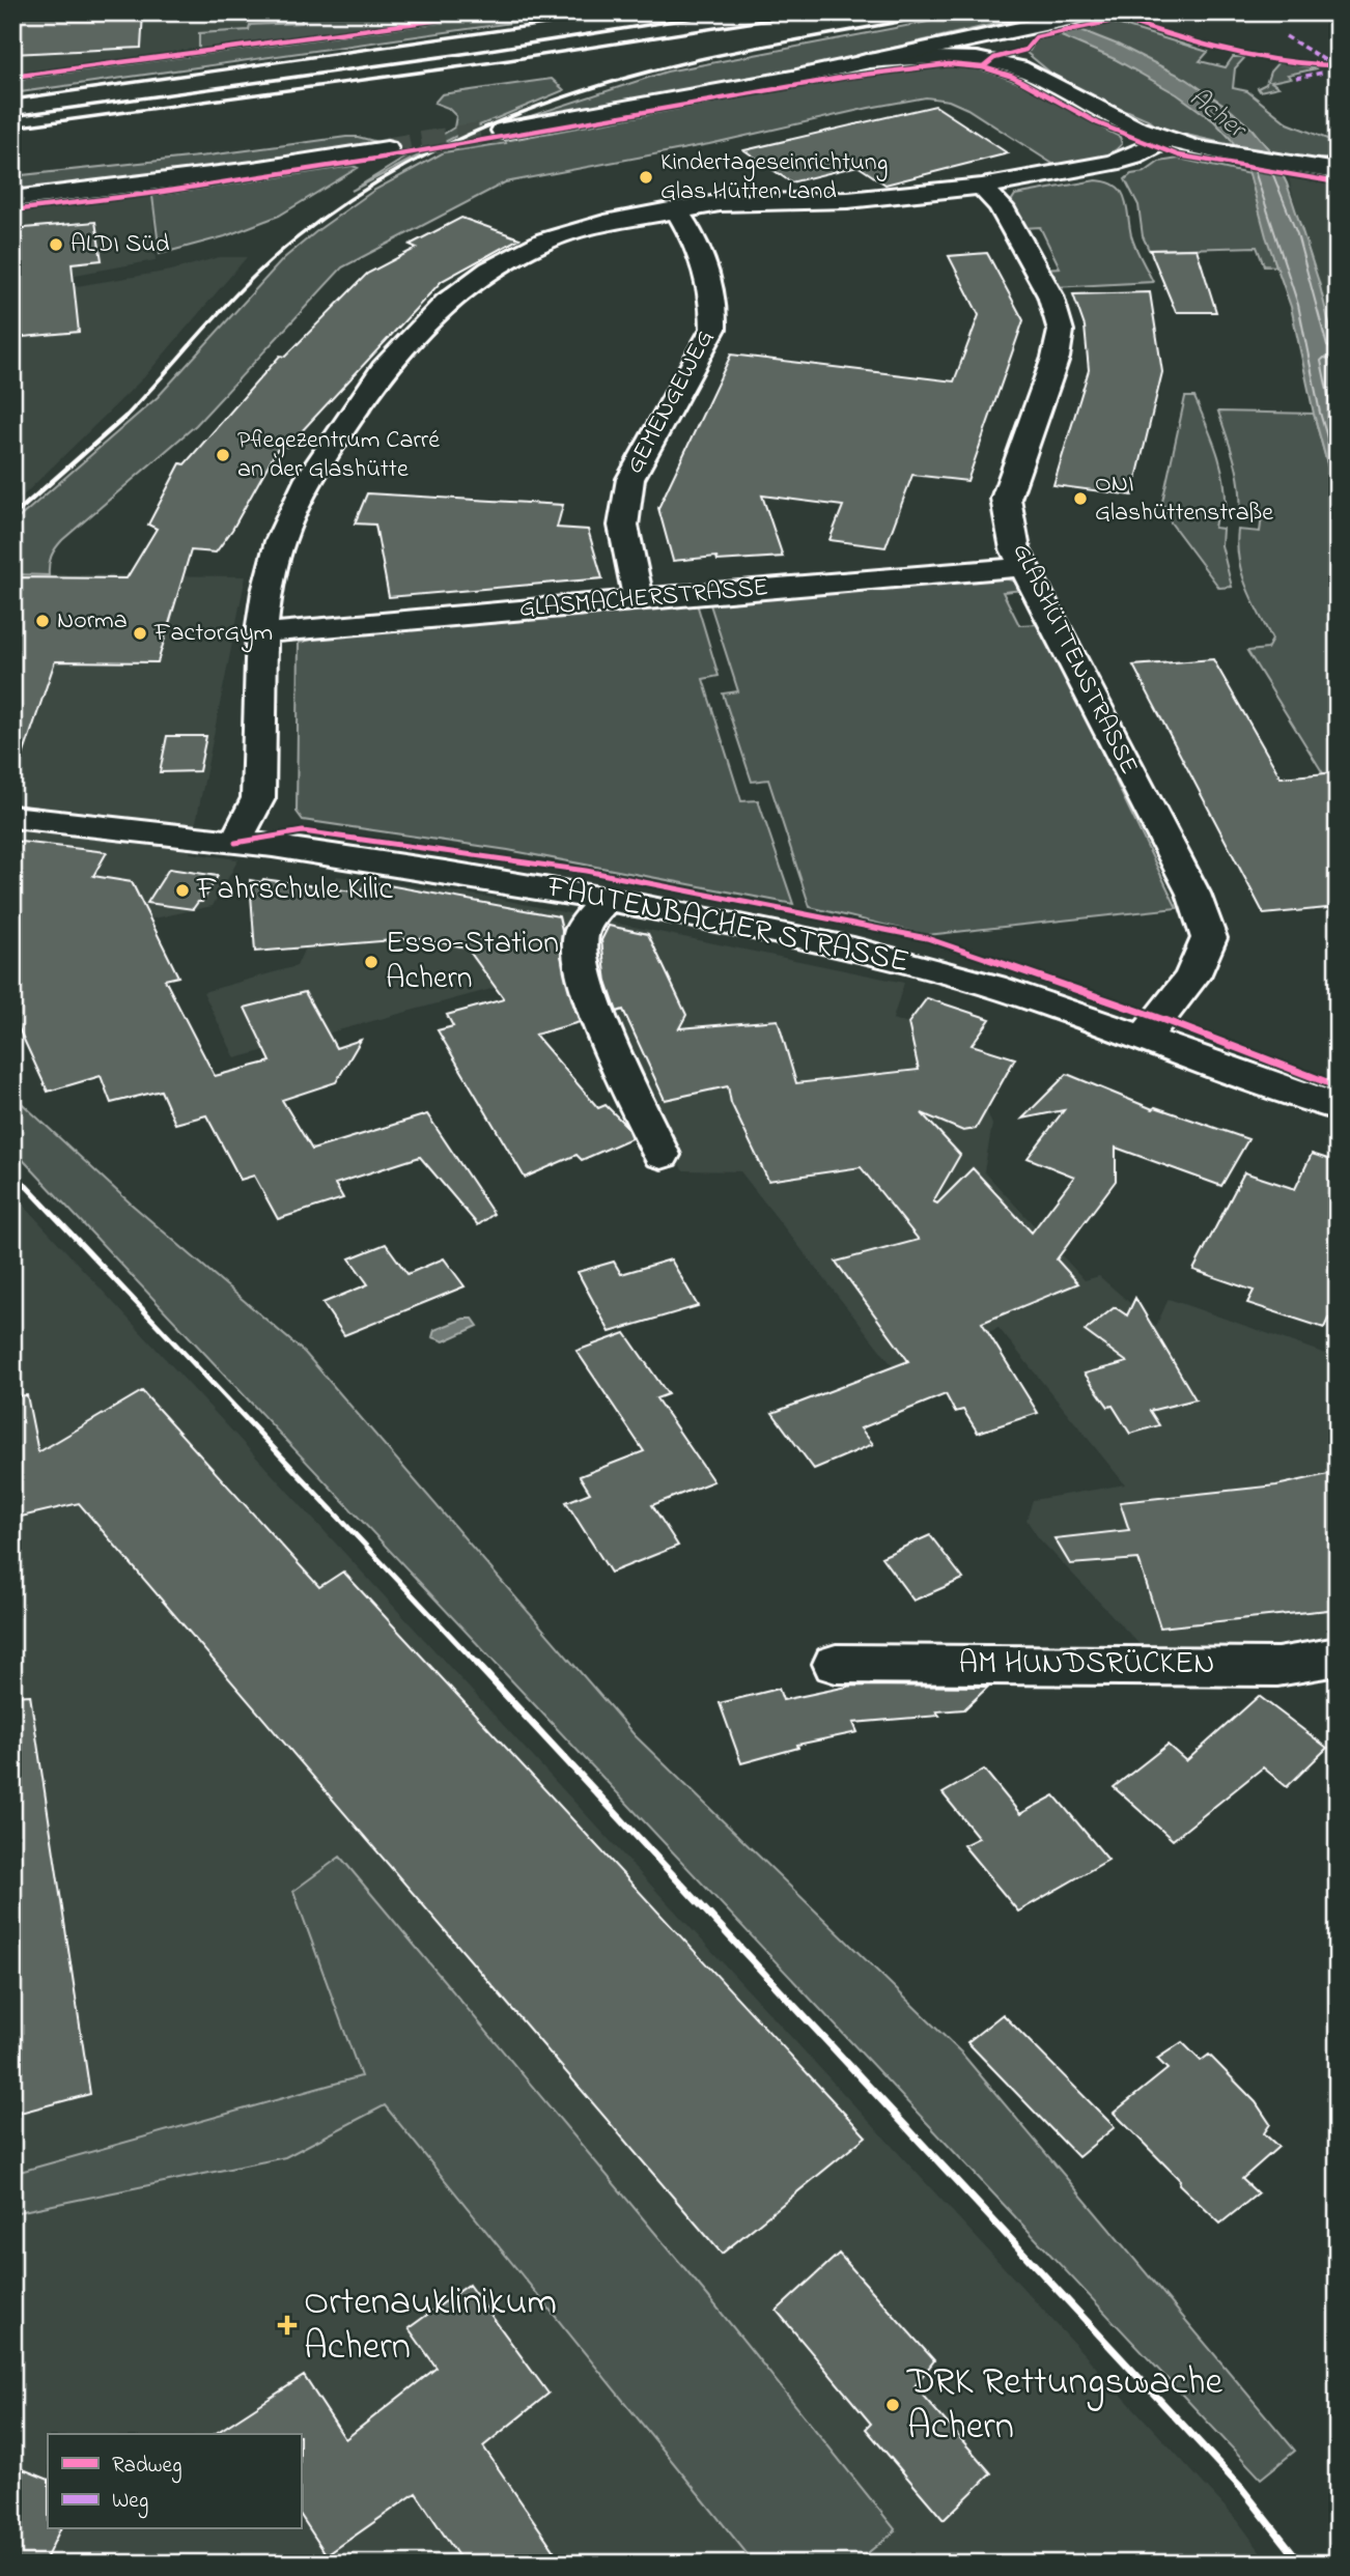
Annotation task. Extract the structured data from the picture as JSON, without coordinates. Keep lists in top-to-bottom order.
{
  "streets": {
    "street": [
      "GEMENGEWEG",
      "GLASMACHERSTRASSE",
      "GLASHÜTTENSTRASSE",
      "FAUTENBACHER STRASSE",
      "AM HUNDSRÜCKEN"
    ]
  },
  "crossings": [
    ["GEMENGEWEG", "GLASMACHERSTRASSE"],
    ["GLASMACHERSTRASSE", "GLASHÜTTENSTRASSE"],
    ["GLASHÜTTENSTRASSE", "FAUTENBACHER STRASSE"]
  ],
  "water": ["Acher"],
  "places": {
    "other": [
      "Kindertageseinrichtung Glas Hütten Land",
      "ALDI Süd",
      "Pflegezentrum Carré an der Glashütte",
      "ONI Glashüttenstraße",
      "Norma",
      "FactorGym",
      "Fahrschule Kilic",
      "Esso-Station Achern",
      "DRK Rettungswache Achern"
    ],
    "health": ["Ortenauklinikum Achern"]
  },
  "legend": ["Radweg", "Weg"]
}
